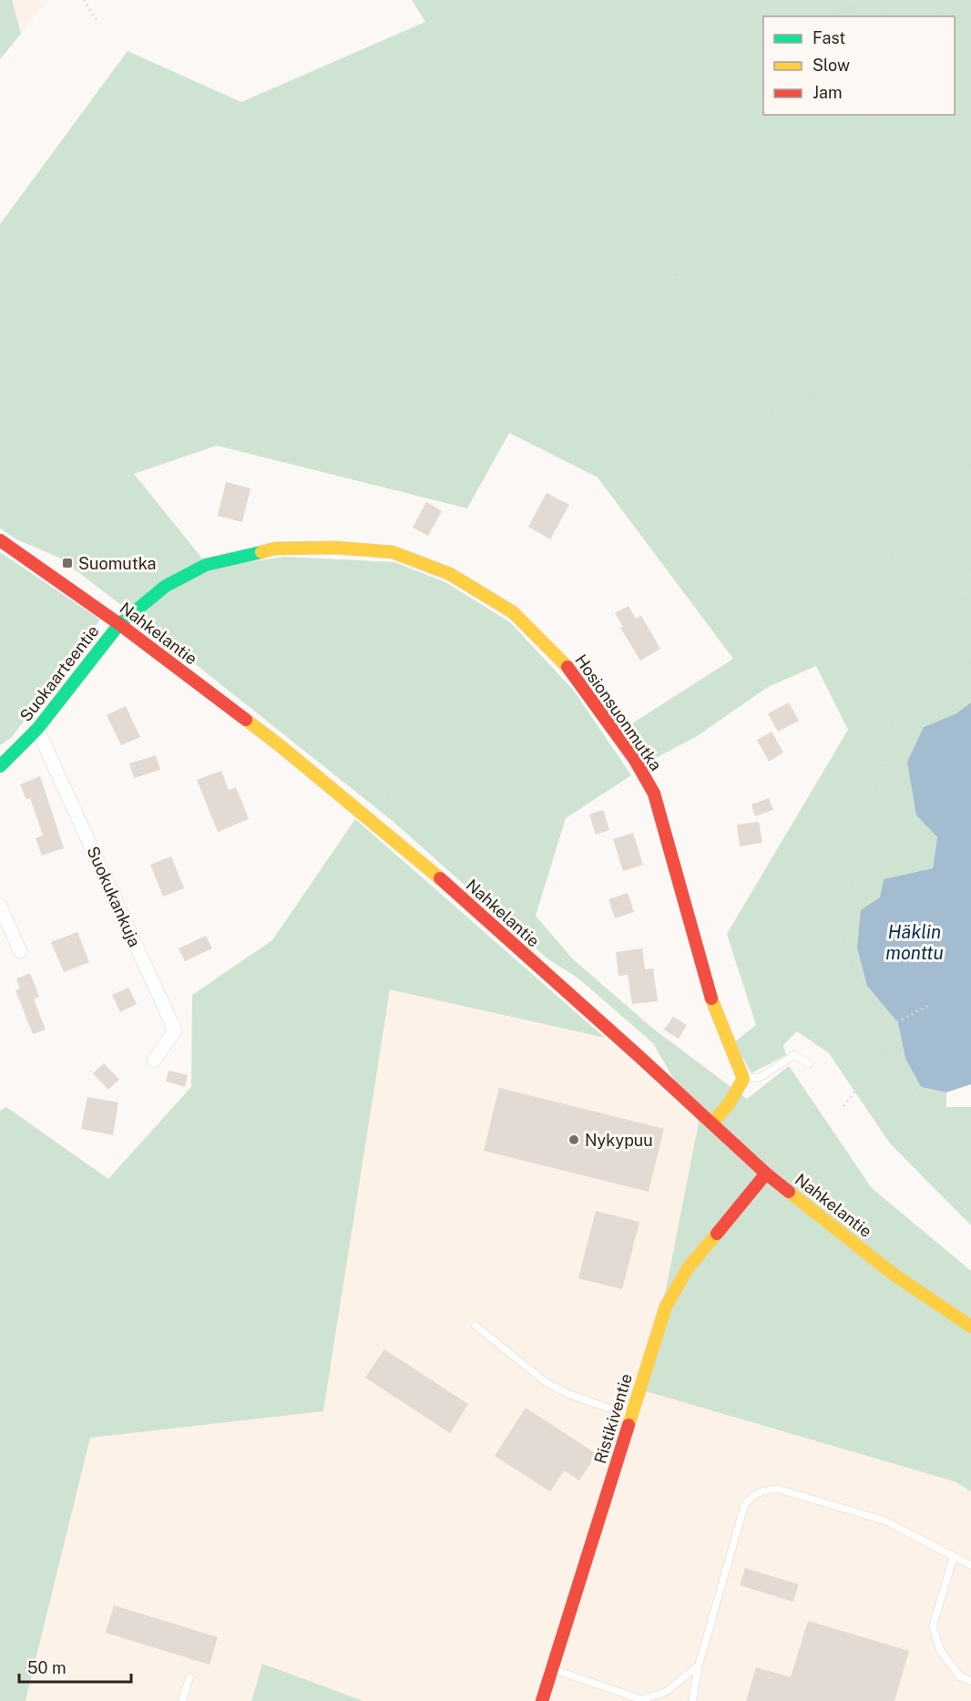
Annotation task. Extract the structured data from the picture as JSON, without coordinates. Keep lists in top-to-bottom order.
{
  "streets": {
    "street": [
      "Nahkelantie",
      "Suokaarteentie",
      "Hosionsuonmutka",
      "Suokukankuja",
      "Ristikiventie"
    ]
  },
  "crossings": [
    ["Nahkelantie", "Suokaarteentie"],
    ["Nahkelantie", "Hosionsuonmutka"],
    ["Nahkelantie", "Ristikiventie"],
    ["Suokaarteentie", "Hosionsuonmutka"],
    ["Suokaarteentie", "Suokukankuja"]
  ],
  "water": ["Häklin monttu"],
  "places": {
    "transit": ["Suomutka"],
    "other": ["Nykypuu"]
  },
  "legend": ["Fast", "Slow", "Jam"],
  "scale_bar": "50 m"
}
